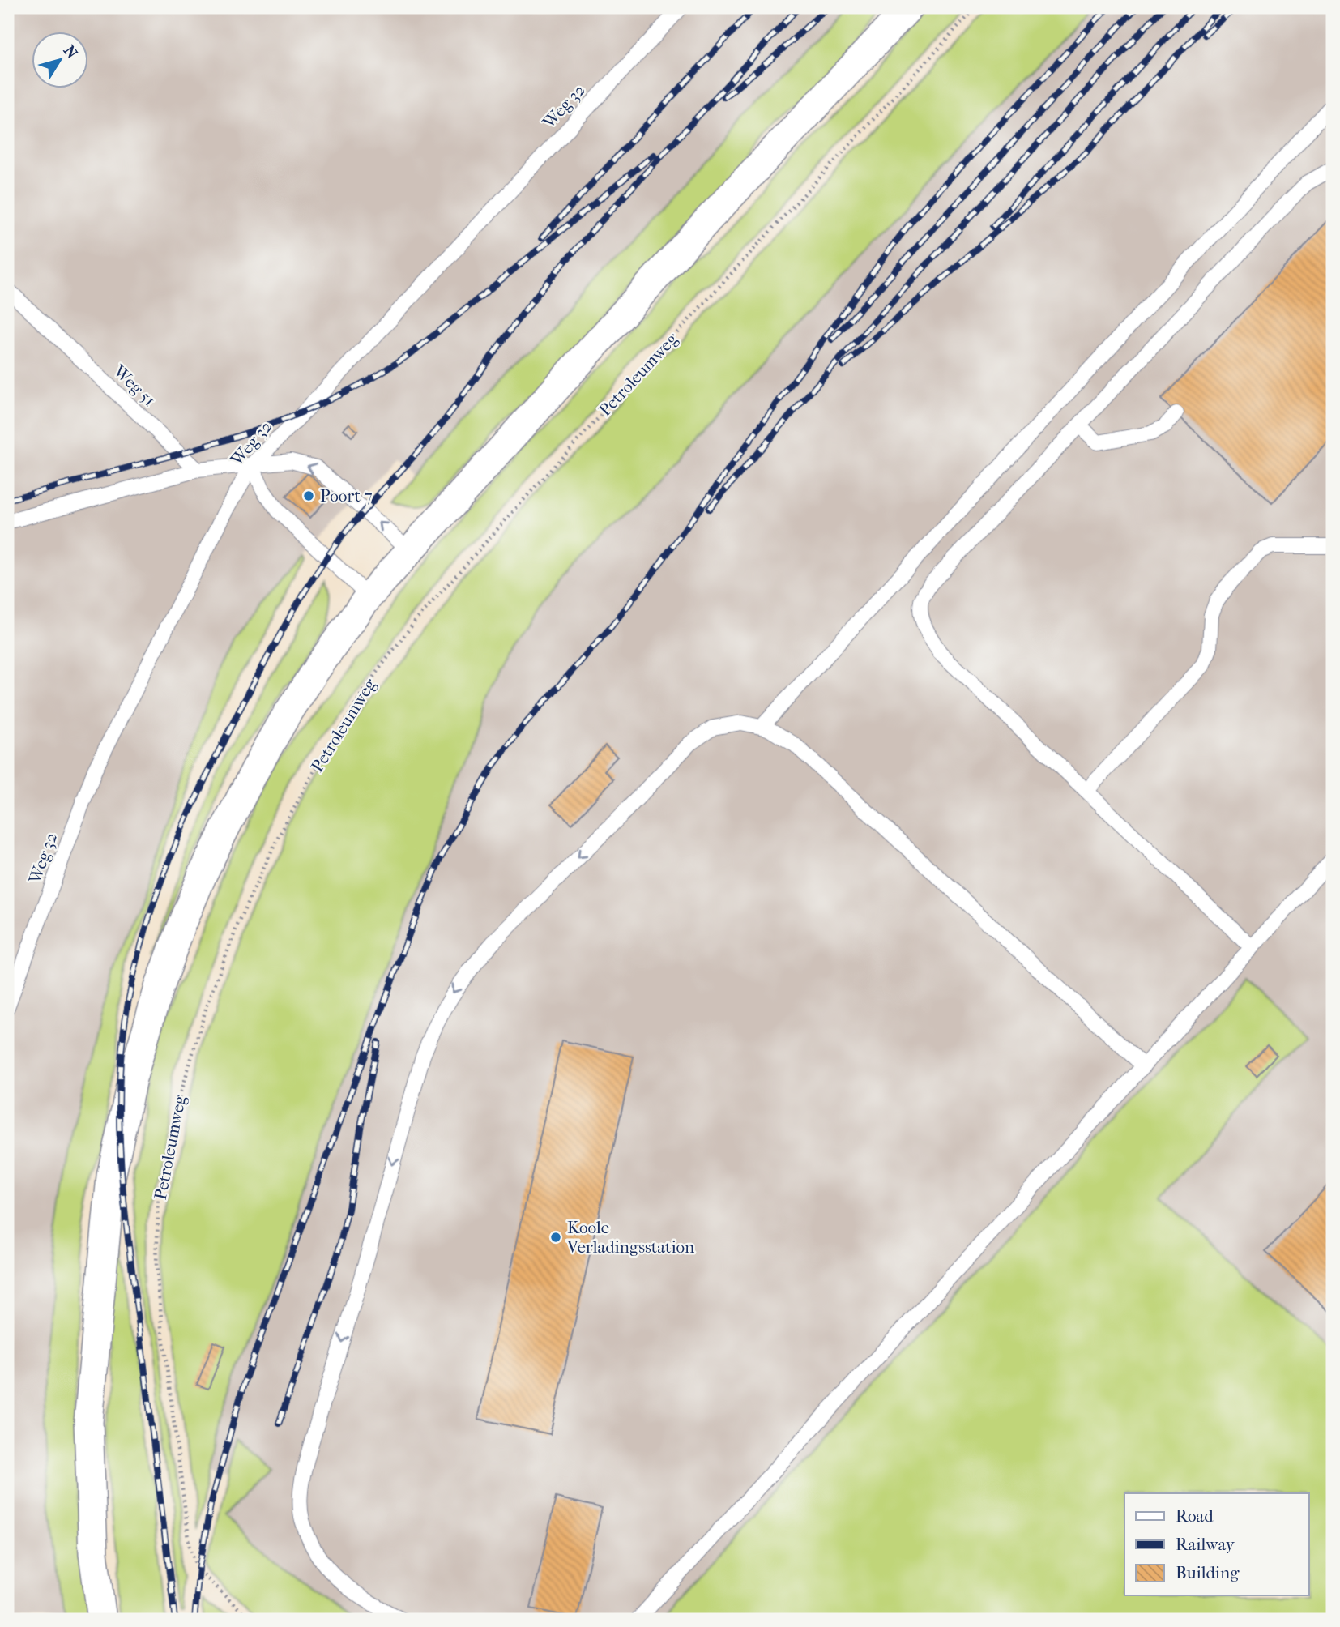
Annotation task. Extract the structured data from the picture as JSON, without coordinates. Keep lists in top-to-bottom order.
{
  "streets": {
    "lane": ["Weg 32", "Weg 51"],
    "path": ["Petroleumweg"]
  },
  "places": ["Poort 7", "Koole Verladingsstation"],
  "legend": ["Road", "Railway", "Building"],
  "north": "top right"
}
